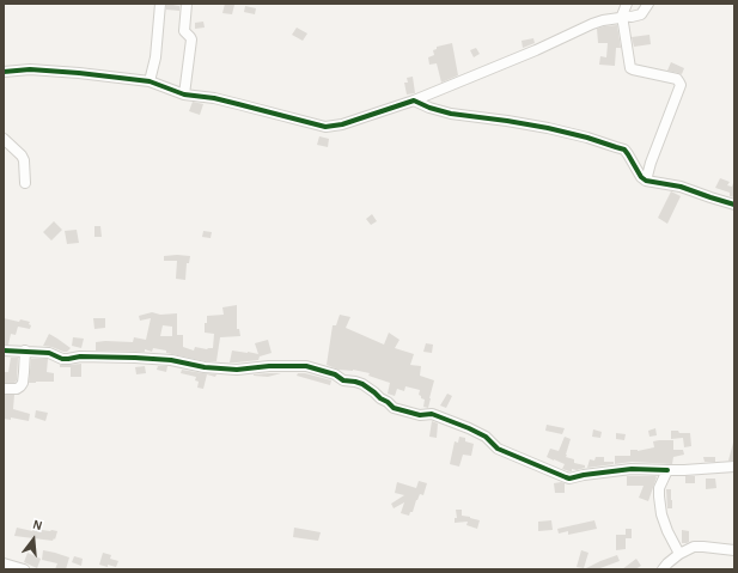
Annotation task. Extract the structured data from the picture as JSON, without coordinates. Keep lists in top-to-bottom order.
{
  "north": "top"
}
